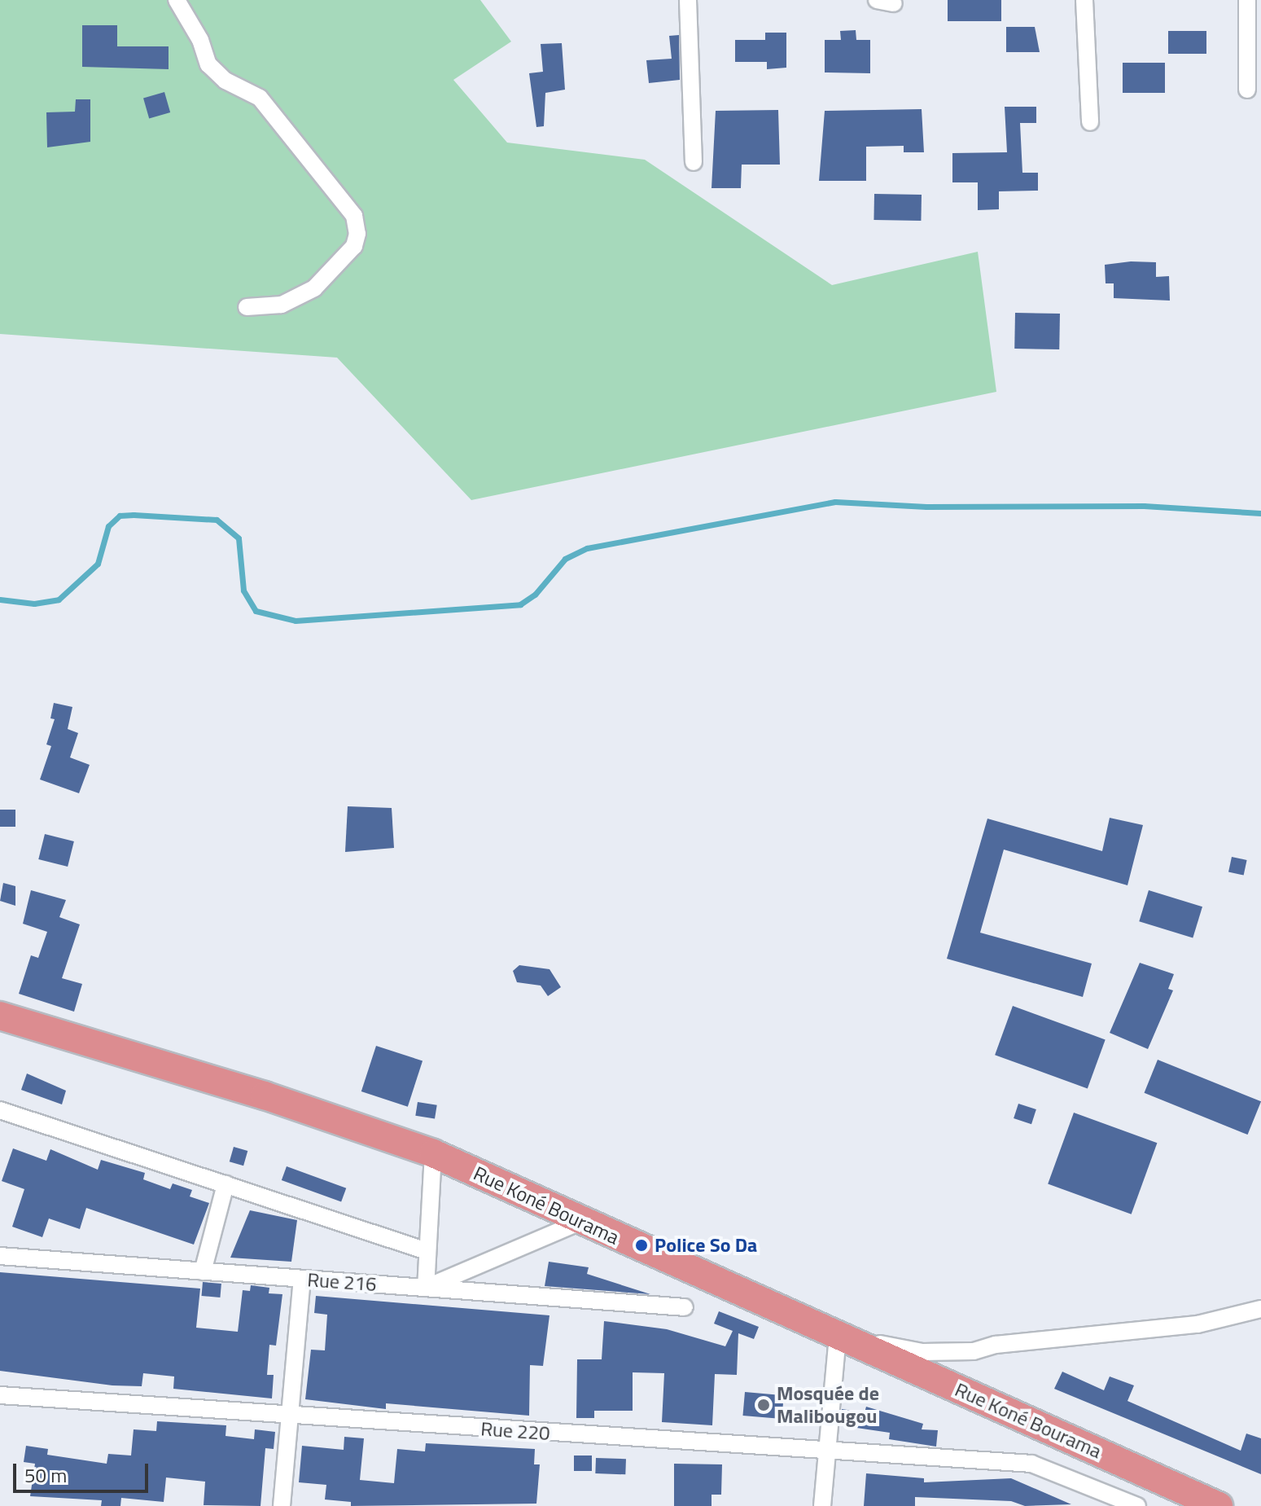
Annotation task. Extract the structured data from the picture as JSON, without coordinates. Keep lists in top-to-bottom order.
{
  "streets": {
    "highway": ["Rue Koné Bourama"],
    "street": ["Rue 216", "Rue 220"]
  },
  "places": ["Police So Da", "Mosquée de Malibougou"],
  "scale_bar": "50 m"
}
